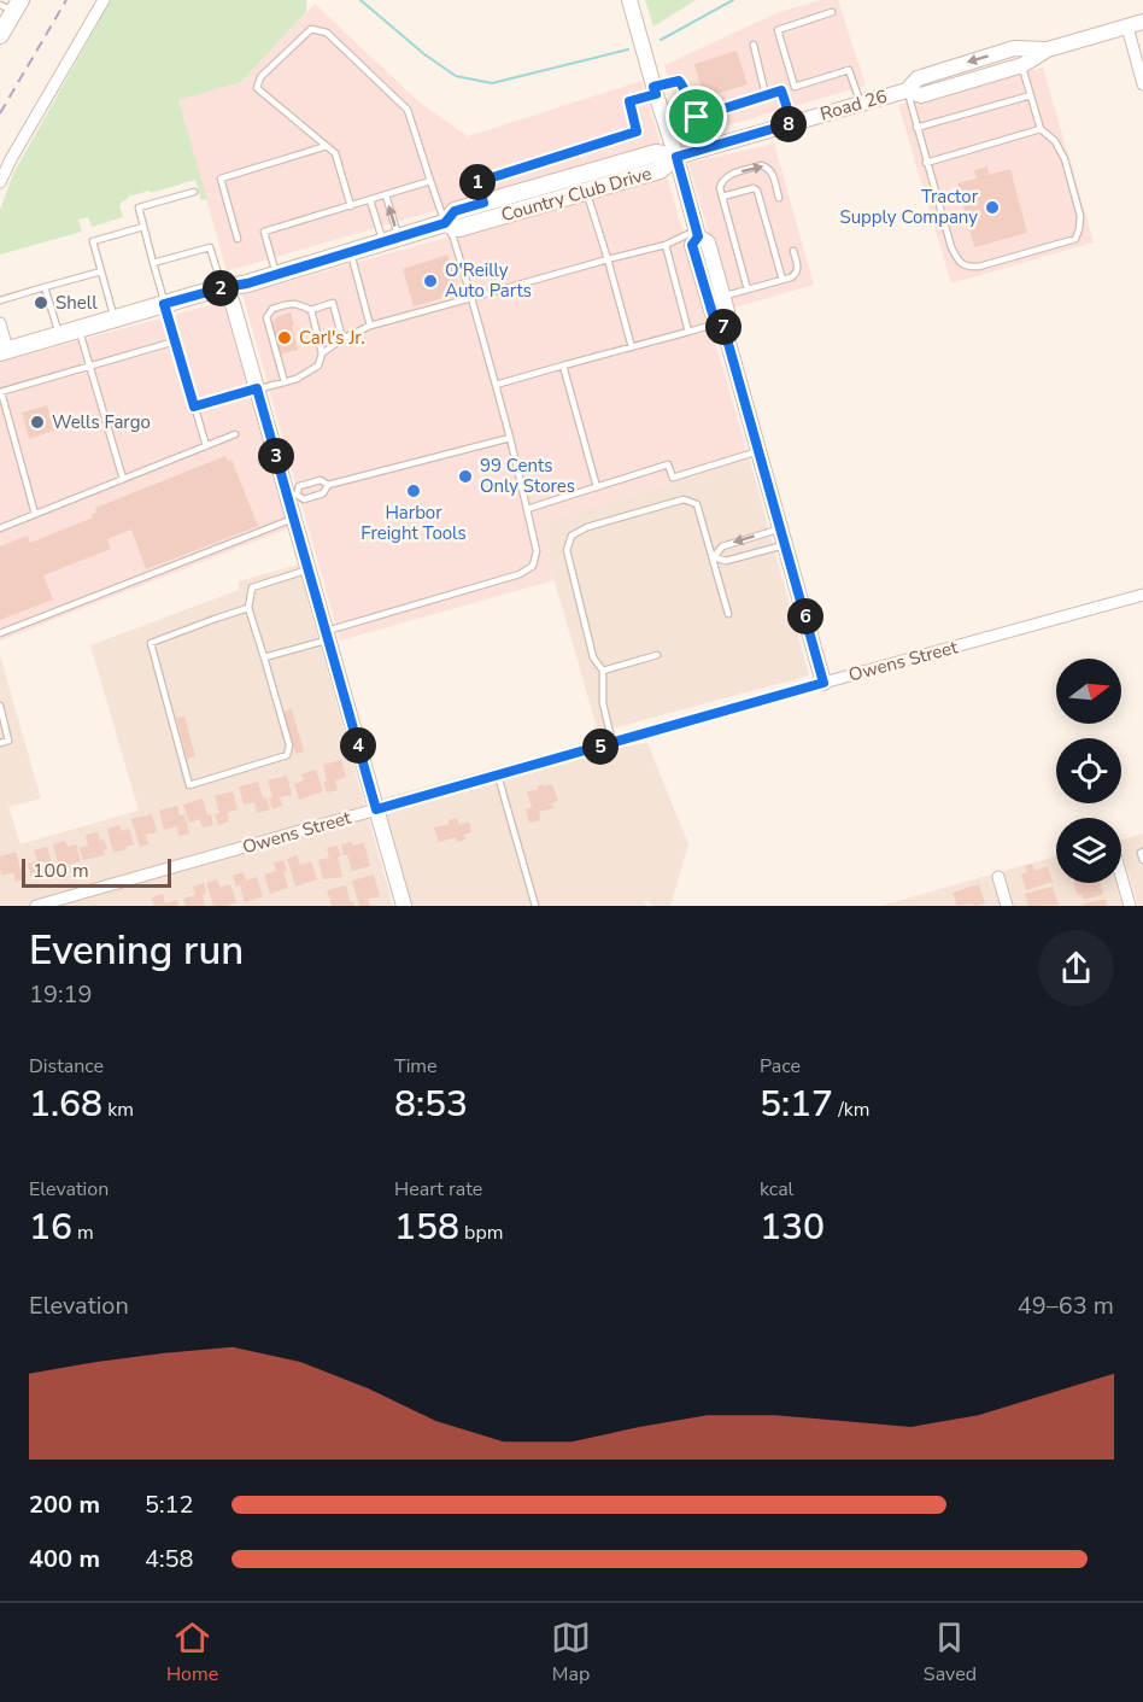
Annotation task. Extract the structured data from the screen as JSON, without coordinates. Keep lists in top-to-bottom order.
{
  "streets": {
    "main road": ["Country Club Drive"],
    "street": ["Road 26", "Owens Street"]
  },
  "crossings": [
    ["Road 26", "Country Club Drive"]
  ],
  "places": [
    "Tractor Supply Company",
    "O'Reilly Auto Parts",
    "Shell",
    "Carl's Jr.",
    "Wells Fargo",
    "99 Cents Only Stores",
    "Harbor Freight Tools"
  ],
  "scale_bar": "100 m",
  "north": "right",
  "page": {
    "pins": [
      "8",
      "1",
      "2",
      "7",
      "3",
      "6",
      "4",
      "5"
    ],
    "scale": "100 m",
    "heading": ["Evening run", "19:19"],
    "stats": [
      ["Distance", "1.68 km"],
      ["Time", "8:53"],
      ["Pace", "5:17 /km"],
      ["Elevation", "16 m"],
      ["Heart rate", "158 bpm"],
      ["kcal", "130"]
    ],
    "chart": ["Elevation", "49–63 m"],
    "list": [
      {
        "name": "200 m",
        "note": "5:12"
      },
      {
        "name": "400 m",
        "note": "4:58"
      }
    ],
    "tabs": ["Home", "Map", "Saved"]
  }
}
